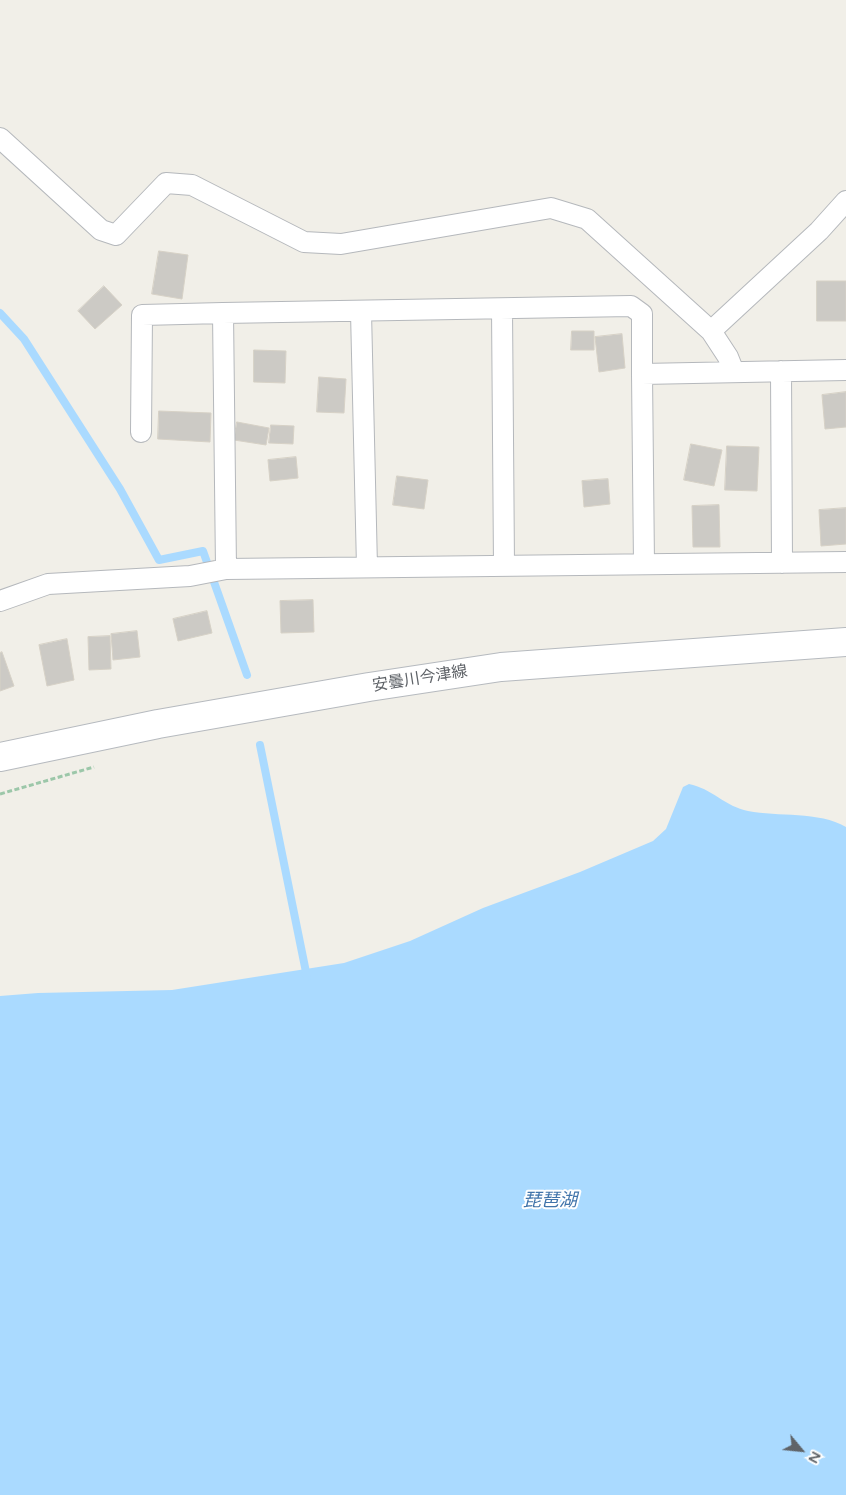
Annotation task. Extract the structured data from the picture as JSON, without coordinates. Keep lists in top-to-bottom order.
{
  "streets": {
    "main road": ["安曇川今津線"]
  },
  "water": ["琵琶湖"],
  "north": "bottom right"
}
